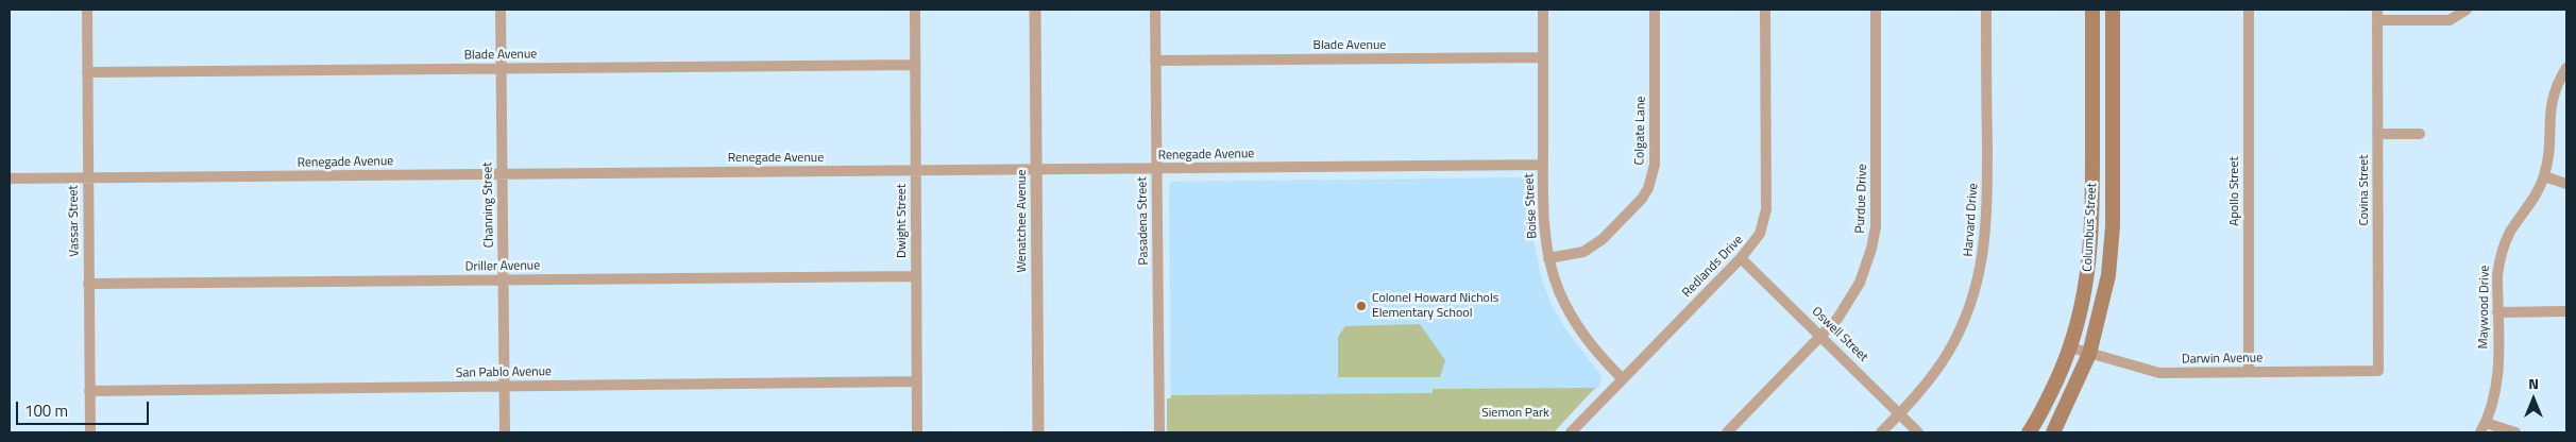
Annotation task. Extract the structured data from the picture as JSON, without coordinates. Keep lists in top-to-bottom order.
{
  "streets": {
    "main road": ["Columbus Street"],
    "street": [
      "Blade Avenue",
      "Colgate Lane",
      "Renegade Avenue",
      "Covina Street",
      "Apollo Street",
      "Purdue Drive",
      "Channing Street",
      "Boise Street",
      "Harvard Drive",
      "Vassar Street",
      "Dwight Street",
      "Wenatchee Avenue",
      "Pasadena Street",
      "Driller Avenue",
      "Redlands Drive",
      "Maywood Drive",
      "Oswell Street",
      "Darwin Avenue",
      "San Pablo Avenue"
    ]
  },
  "crossings": [
    ["Blade Avenue", "Channing Street"],
    ["Blade Avenue", "Boise Street"],
    ["Blade Avenue", "Vassar Street"],
    ["Blade Avenue", "Dwight Street"],
    ["Blade Avenue", "Pasadena Street"],
    ["Colgate Lane", "Boise Street"],
    ["Renegade Avenue", "Channing Street"],
    ["Renegade Avenue", "Boise Street"],
    ["Renegade Avenue", "Vassar Street"],
    ["Renegade Avenue", "Dwight Street"],
    ["Renegade Avenue", "Wenatchee Avenue"],
    ["Renegade Avenue", "Pasadena Street"],
    ["Covina Street", "Darwin Avenue"],
    ["Apollo Street", "Darwin Avenue"],
    ["Purdue Drive", "Oswell Street"],
    ["Channing Street", "Driller Avenue"],
    ["Channing Street", "San Pablo Avenue"],
    ["Boise Street", "Redlands Drive"],
    ["Harvard Drive", "Oswell Street"],
    ["Vassar Street", "Driller Avenue"],
    ["Vassar Street", "San Pablo Avenue"],
    ["Dwight Street", "Driller Avenue"],
    ["Dwight Street", "San Pablo Avenue"],
    ["Columbus Street", "Darwin Avenue"],
    ["Redlands Drive", "Oswell Street"]
  ],
  "parks": ["Siemon Park"],
  "places": ["Colonel Howard Nichols Elementary School"],
  "scale_bar": "100 m",
  "north": "top"
}
